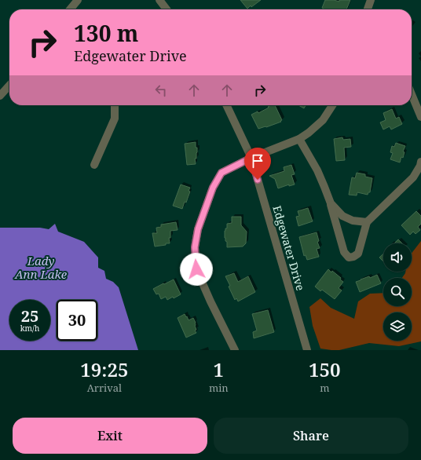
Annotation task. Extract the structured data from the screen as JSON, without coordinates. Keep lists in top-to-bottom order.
{
  "streets": {
    "street": ["Edgewater Drive"]
  },
  "water": ["Lady Ann Lake"],
  "page": {
    "turn": ["130 m", "Edgewater Drive"],
    "speed": "25 km/h",
    "limit": "30",
    "eta": [
      "19:25",
      "Arrival",
      "1",
      "min",
      "150",
      "m"
    ],
    "buttons": ["Exit", "Share"]
  }
}
